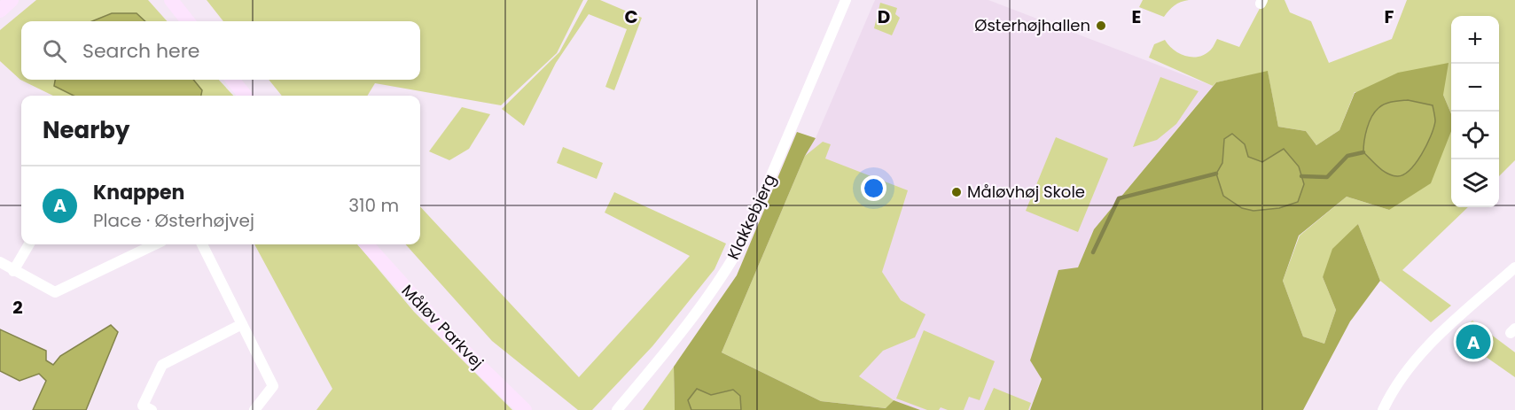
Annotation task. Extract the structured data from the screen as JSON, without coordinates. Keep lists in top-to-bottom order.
{
  "streets": {
    "street": ["Klakkebjerg", "Måløv Parkvej"]
  },
  "places": ["Østerhøjhallen", "Måløvhøj Skole"],
  "page": {
    "map_buttons": ["+", "−"],
    "search": "Search here",
    "heading": "Nearby",
    "list": [
      {
        "mark": "A",
        "name": "Knappen",
        "note": "Place · Østerhøjvej",
        "value": "310 m"
      }
    ],
    "pins": "A"
  },
  "grid": {
    "columns": [
      "C",
      "D",
      "E",
      "F"
    ],
    "rows": ["2"]
  }
}
